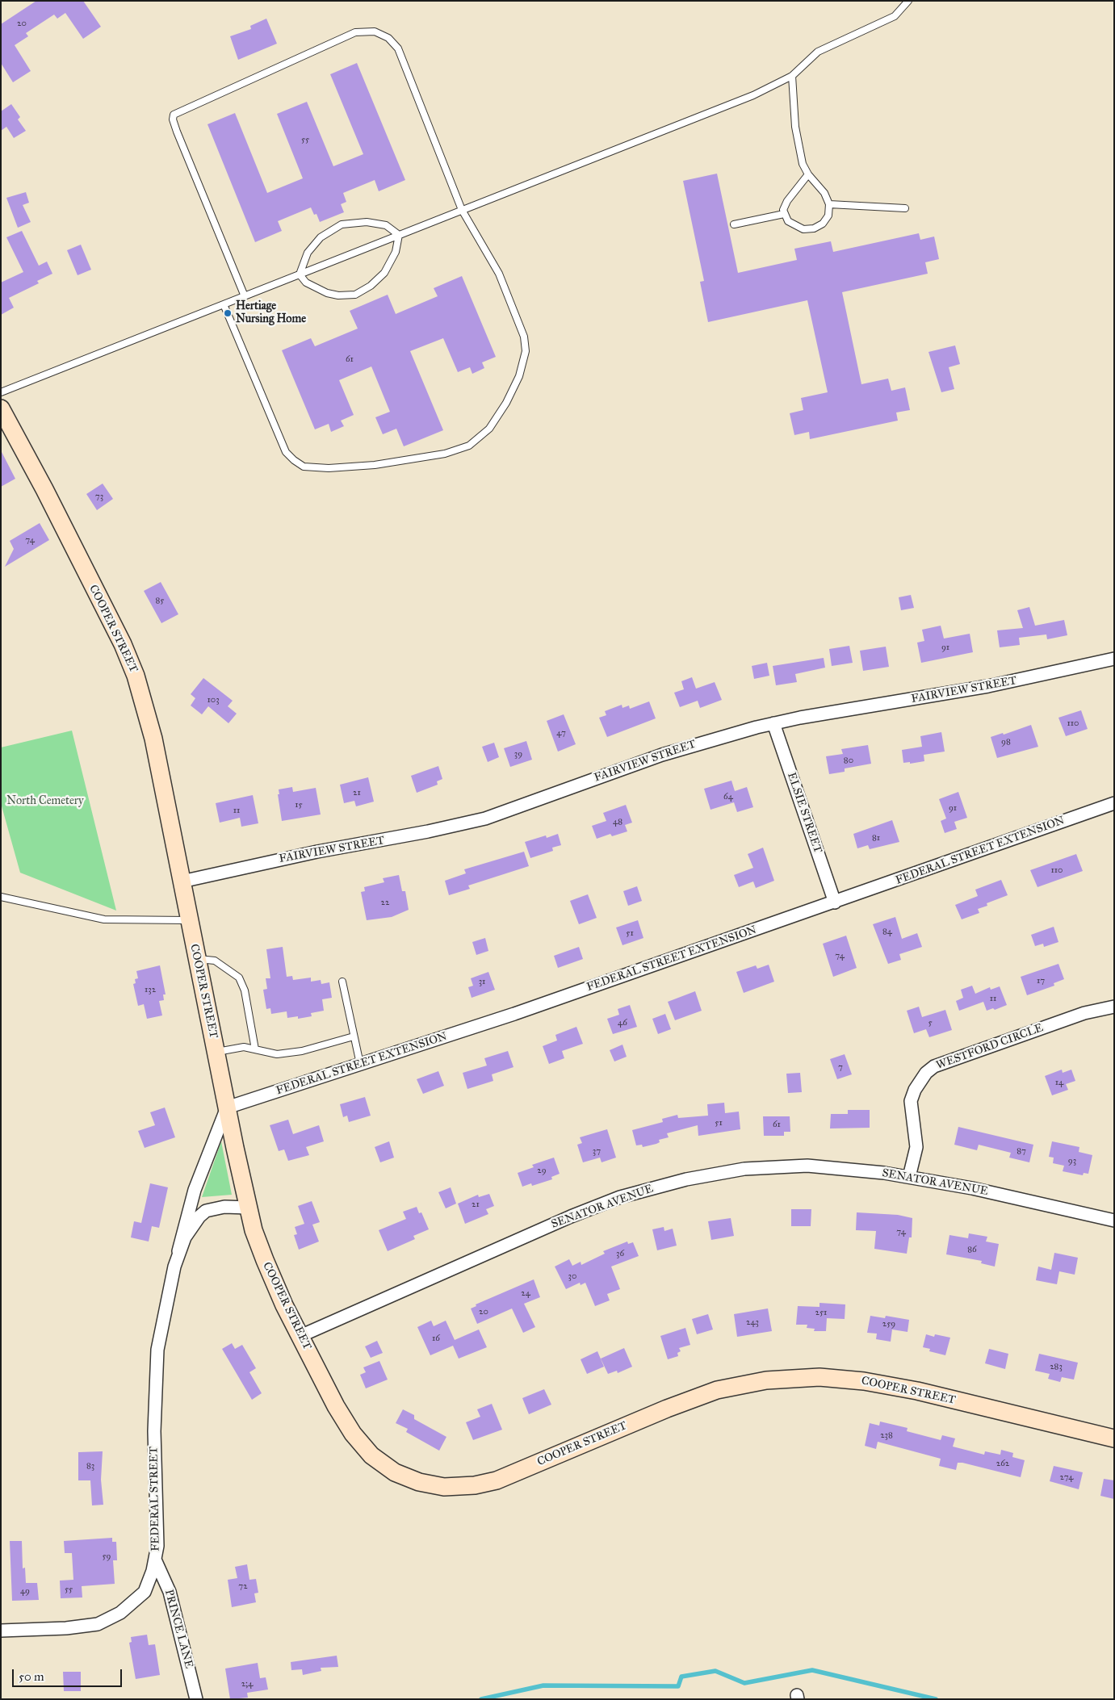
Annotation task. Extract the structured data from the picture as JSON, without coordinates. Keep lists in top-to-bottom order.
{
  "streets": {
    "street": [
      "COOPER STREET",
      "FAIRVIEW STREET",
      "ELSIE STREET",
      "FEDERAL STREET EXTENSION",
      "WESTFORD CIRCLE",
      "SENATOR AVENUE",
      "FEDERAL STREET",
      "PRINCE LANE"
    ]
  },
  "crossings": [
    ["COOPER STREET", "FAIRVIEW STREET"],
    ["COOPER STREET", "FEDERAL STREET EXTENSION"],
    ["COOPER STREET", "SENATOR AVENUE"],
    ["COOPER STREET", "FEDERAL STREET"],
    ["FAIRVIEW STREET", "ELSIE STREET"],
    ["ELSIE STREET", "FEDERAL STREET EXTENSION"],
    ["FEDERAL STREET EXTENSION", "FEDERAL STREET"],
    ["WESTFORD CIRCLE", "SENATOR AVENUE"],
    ["FEDERAL STREET", "PRINCE LANE"]
  ],
  "parks": ["North Cemetery"],
  "places": ["Hertiage Nursing Home"],
  "house_numbers": [
    "20",
    "55",
    "61",
    "73",
    "74",
    "85",
    "91",
    "103",
    "110",
    "47",
    "98",
    "39",
    "80",
    "21",
    "64",
    "15",
    "91",
    "11",
    "48",
    "81",
    "110",
    "22",
    "84",
    "51",
    "74",
    "17",
    "31",
    "132",
    "11",
    "46",
    "5",
    "7",
    "14",
    "51",
    "61",
    "37",
    "87",
    "93",
    "29",
    "21",
    "74",
    "86",
    "36",
    "30",
    "24",
    "20",
    "251",
    "243",
    "259",
    "16",
    "283",
    "238",
    "262",
    "83",
    "274",
    "59",
    "72",
    "55",
    "49",
    "2;4"
  ],
  "scale_bar": "50 m"
}
